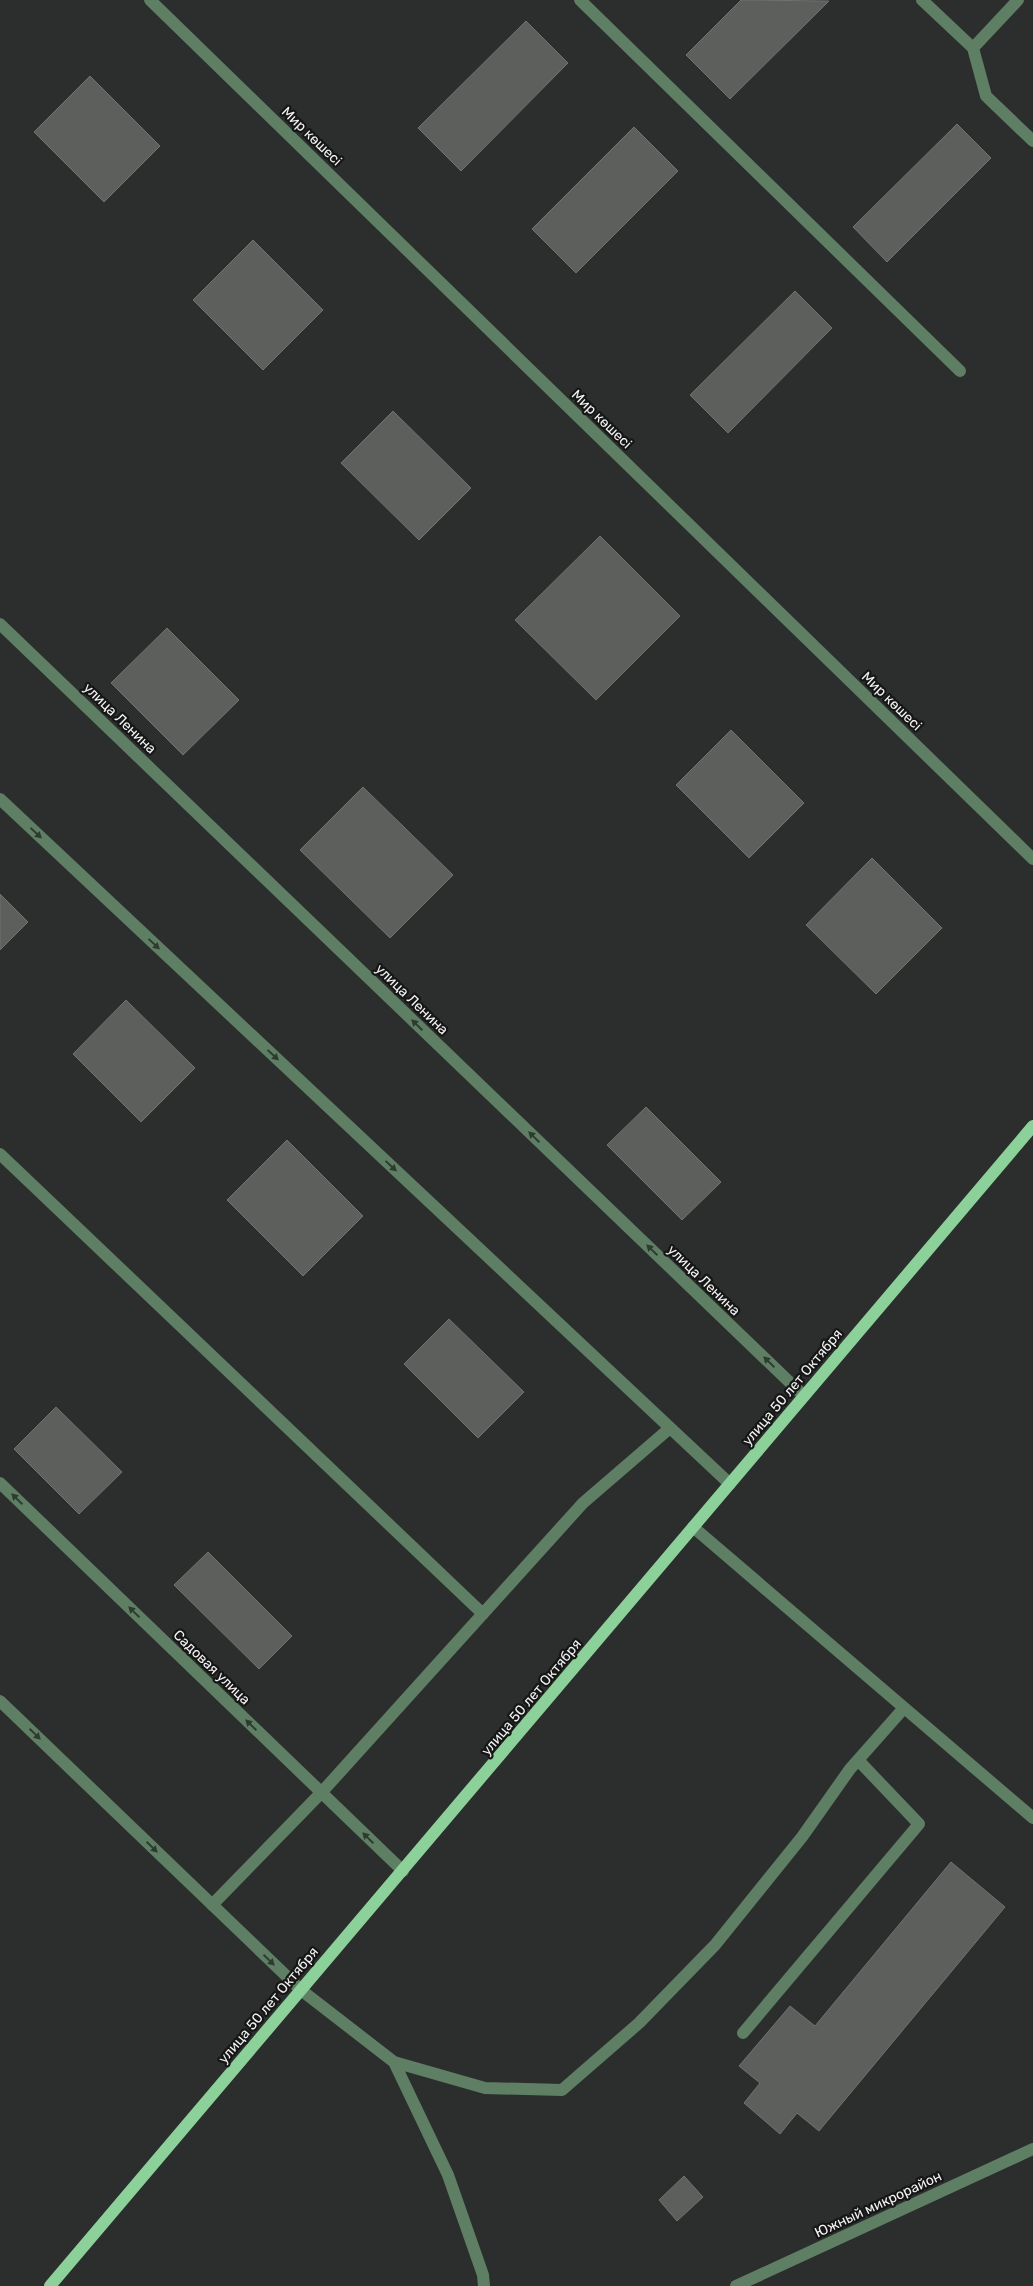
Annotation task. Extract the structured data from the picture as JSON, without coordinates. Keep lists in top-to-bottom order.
{
  "streets": {
    "main road": ["улица 50 лет Октября"],
    "street": [
      "Мир көшесі",
      "улица Ленина",
      "Садовая улица",
      "Южный микрорайон"
    ]
  },
  "crossings": [
    ["улица Ленина", "улица 50 лет Октября"],
    ["улица 50 лет Октября", "Садовая улица"]
  ],
  "one_way": ["улица Ленина", "Садовая улица"]
}
